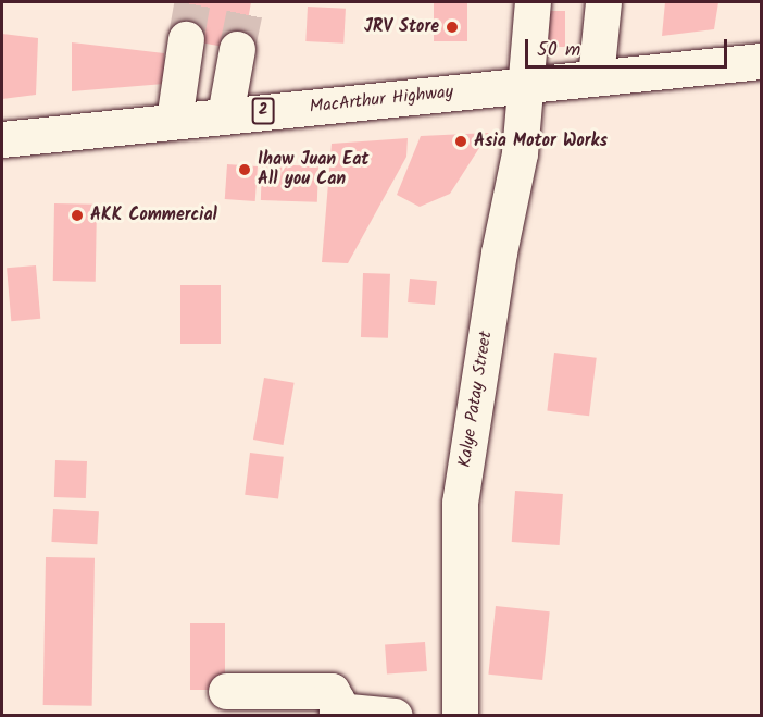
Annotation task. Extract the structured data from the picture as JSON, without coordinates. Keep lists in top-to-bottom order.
{
  "streets": {
    "main road": ["MacArthur Highway", "2", "Kalye Patay Street"]
  },
  "crossings": [
    ["MacArthur Highway", "Kalye Patay Street"]
  ],
  "places": [
    "JRV Store",
    "Asia Motor Works",
    "Ihaw Juan Eat All you Can",
    "AKK Commercial"
  ],
  "scale_bar": "50 m"
}
